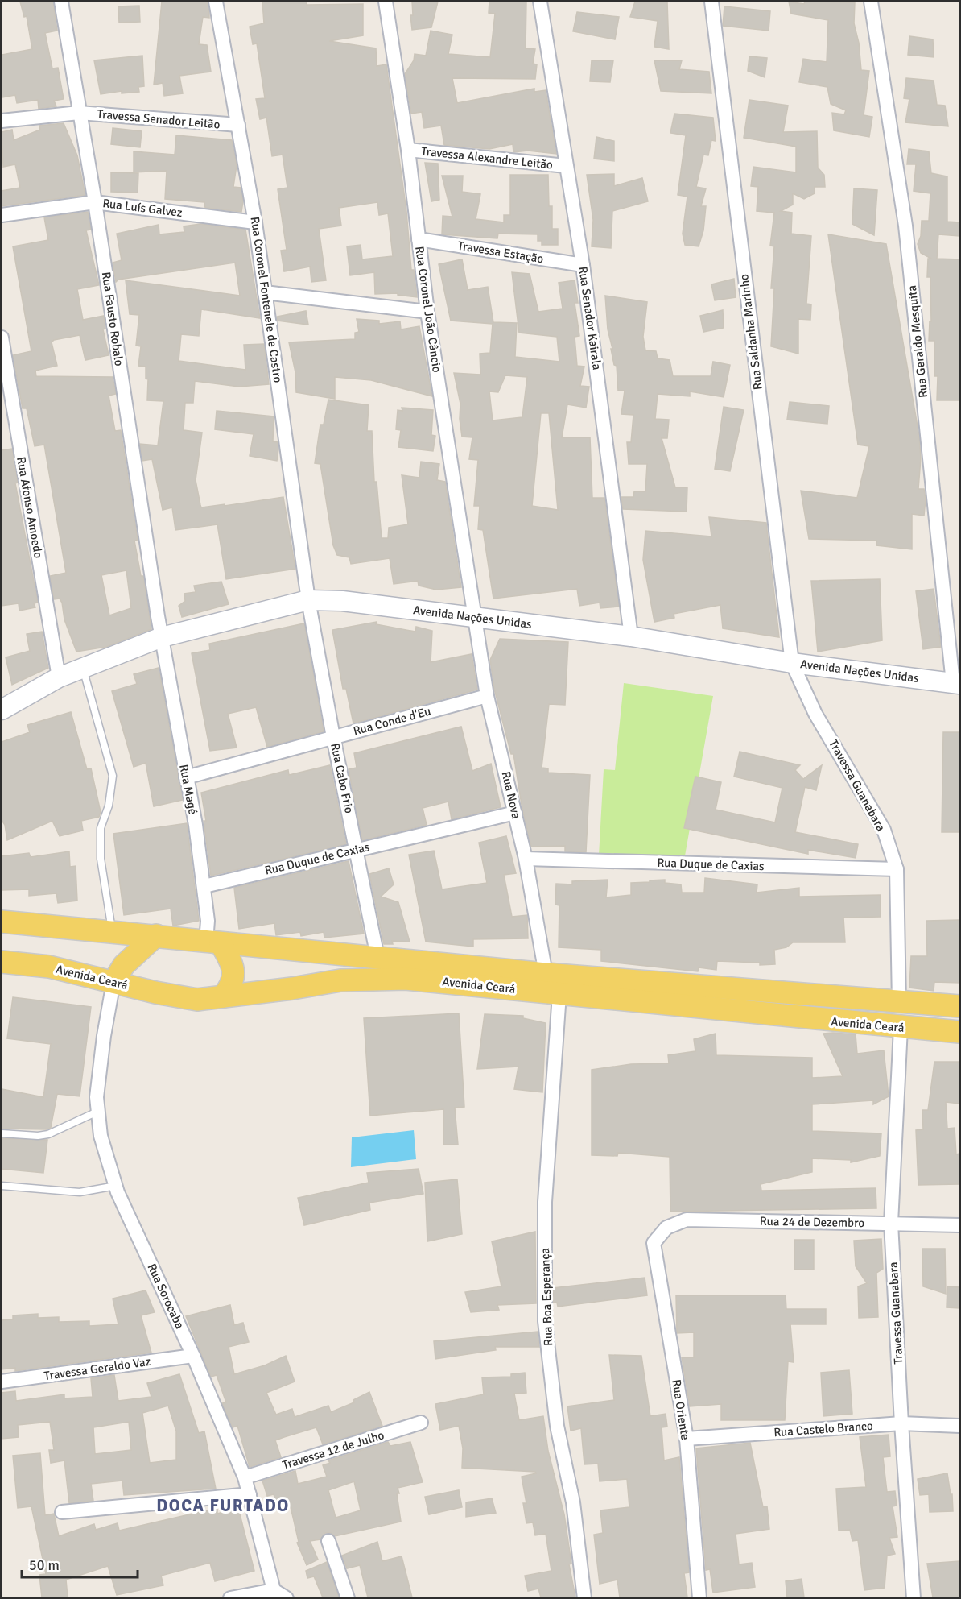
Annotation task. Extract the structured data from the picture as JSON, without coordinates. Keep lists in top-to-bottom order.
{
  "streets": {
    "main road": ["Avenida Ceará"],
    "street": [
      "Travessa Senador Leitão",
      "Travessa Alexandre Leitão",
      "Rua Luís Galvez",
      "Travessa Estação",
      "Rua Coronel Fontenele de Castro",
      "Rua Coronel João Câncio",
      "Rua Senador Kairala",
      "Rua Fausto Robalo",
      "Rua Saldanha Marinho",
      "Rua Geraldo Mesquita",
      "Rua Afonso Amoedo",
      "Avenida Nações Unidas",
      "Rua Conde d'Eu",
      "Rua Cabo Frio",
      "Travessa Guanabara",
      "Rua Magé",
      "Rua Nova",
      "Rua Duque de Caxias",
      "Rua 24 de Dezembro",
      "Rua Sorocaba",
      "Rua Boa Esperança",
      "Travessa Geraldo Vaz",
      "Rua Oriente",
      "Rua Castelo Branco",
      "Travessa 12 de Julho"
    ]
  },
  "crossings": [
    ["Travessa Senador Leitão", "Rua Coronel Fontenele de Castro"],
    ["Travessa Senador Leitão", "Rua Fausto Robalo"],
    ["Travessa Alexandre Leitão", "Rua Coronel João Câncio"],
    ["Travessa Alexandre Leitão", "Rua Senador Kairala"],
    ["Rua Luís Galvez", "Rua Coronel Fontenele de Castro"],
    ["Rua Luís Galvez", "Rua Fausto Robalo"],
    ["Travessa Estação", "Rua Coronel João Câncio"],
    ["Travessa Estação", "Rua Senador Kairala"],
    ["Rua Coronel Fontenele de Castro", "Avenida Nações Unidas"],
    ["Rua Coronel Fontenele de Castro", "Rua Cabo Frio"],
    ["Rua Coronel João Câncio", "Avenida Nações Unidas"],
    ["Rua Coronel João Câncio", "Rua Nova"],
    ["Rua Senador Kairala", "Avenida Nações Unidas"],
    ["Rua Fausto Robalo", "Avenida Nações Unidas"],
    ["Rua Fausto Robalo", "Rua Magé"],
    ["Rua Saldanha Marinho", "Avenida Nações Unidas"],
    ["Rua Saldanha Marinho", "Travessa Guanabara"],
    ["Rua Geraldo Mesquita", "Avenida Nações Unidas"],
    ["Rua Afonso Amoedo", "Avenida Nações Unidas"],
    ["Avenida Nações Unidas", "Rua Cabo Frio"],
    ["Avenida Nações Unidas", "Travessa Guanabara"],
    ["Avenida Nações Unidas", "Rua Magé"],
    ["Avenida Nações Unidas", "Rua Nova"],
    ["Rua Conde d'Eu", "Rua Cabo Frio"],
    ["Rua Conde d'Eu", "Rua Magé"],
    ["Rua Conde d'Eu", "Rua Nova"],
    ["Rua Cabo Frio", "Rua Duque de Caxias"],
    ["Rua Cabo Frio", "Avenida Ceará"],
    ["Travessa Guanabara", "Rua Duque de Caxias"],
    ["Travessa Guanabara", "Avenida Ceará"],
    ["Travessa Guanabara", "Rua 24 de Dezembro"],
    ["Travessa Guanabara", "Rua Castelo Branco"],
    ["Rua Magé", "Rua Duque de Caxias"],
    ["Rua Magé", "Avenida Ceará"],
    ["Rua Nova", "Rua Duque de Caxias"],
    ["Rua Nova", "Avenida Ceará"],
    ["Avenida Ceará", "Rua Sorocaba"],
    ["Avenida Ceará", "Rua Boa Esperança"],
    ["Rua 24 de Dezembro", "Rua Oriente"],
    ["Rua Sorocaba", "Travessa Geraldo Vaz"],
    ["Rua Sorocaba", "Travessa 12 de Julho"],
    ["Rua Oriente", "Rua Castelo Branco"]
  ],
  "districts": ["DOCA FURTADO"],
  "scale_bar": "50 m"
}
